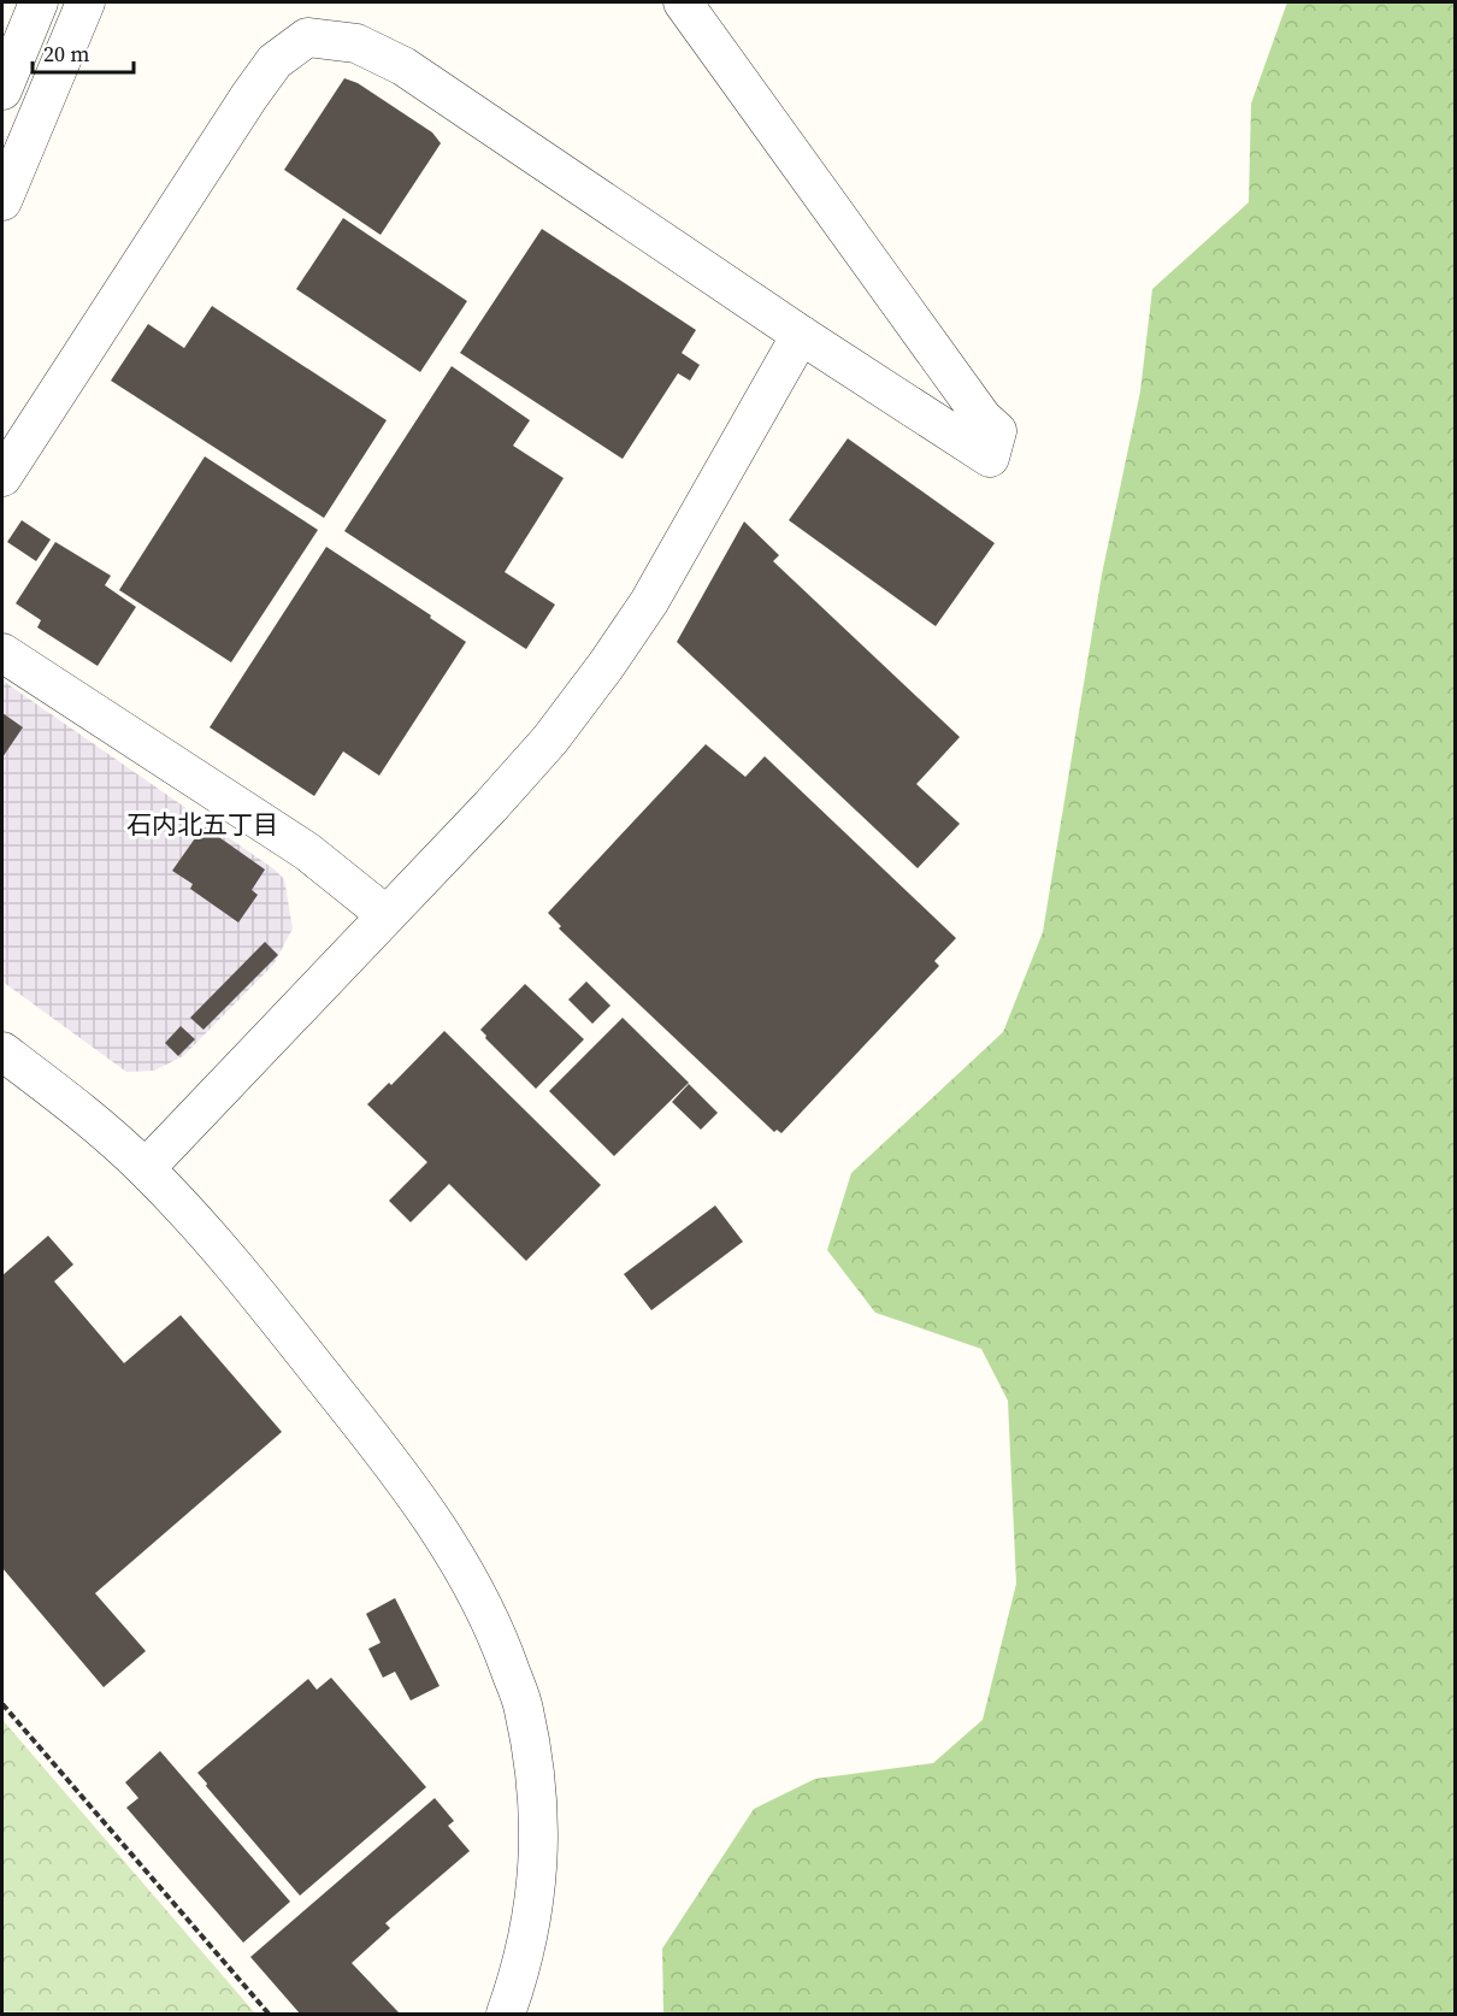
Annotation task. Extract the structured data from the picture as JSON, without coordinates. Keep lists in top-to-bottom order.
{
  "districts": ["石内北五丁目"],
  "scale_bar": "20 m"
}
